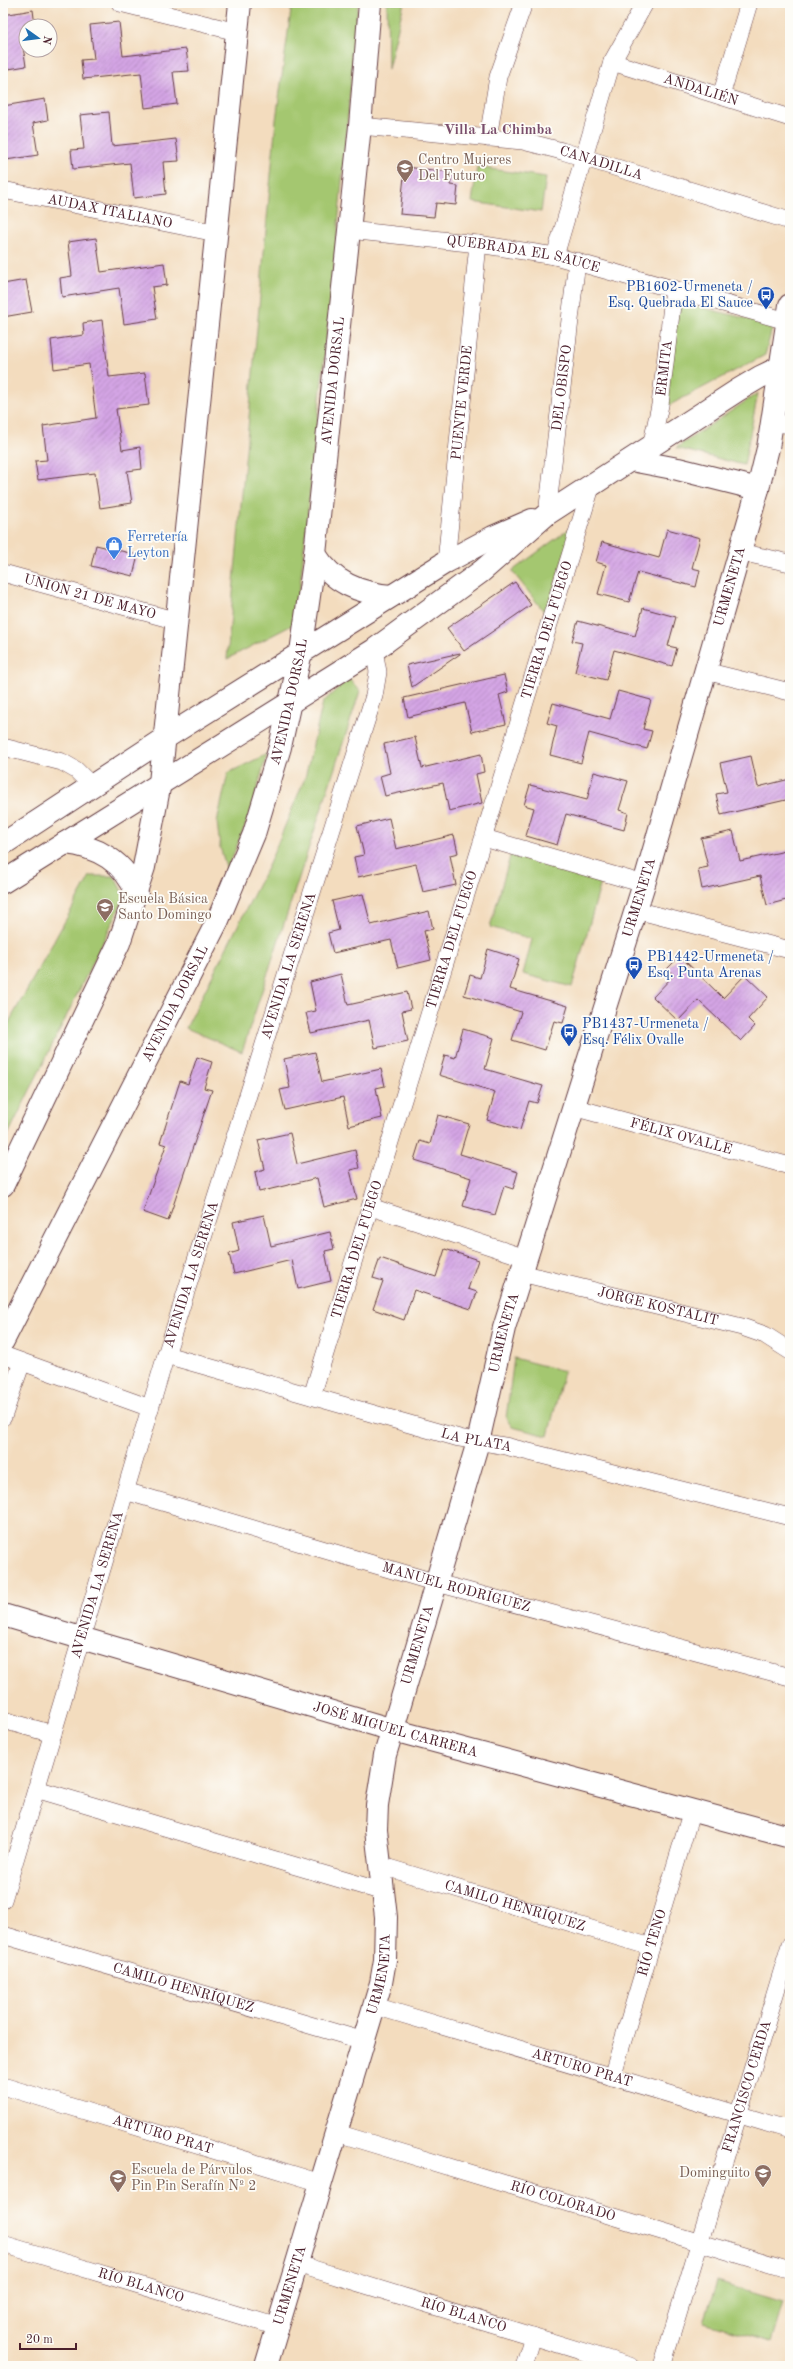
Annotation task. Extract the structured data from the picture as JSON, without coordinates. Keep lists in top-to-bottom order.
{
  "streets": {
    "main road": ["AVENIDA DORSAL", "URMENETA", "JOSÉ MIGUEL CARRERA"],
    "street": [
      "ANDALIÉN",
      "CANADILLA",
      "AUDAX ITALIANO",
      "QUEBRADA EL SAUCE",
      "ERMITA",
      "DEL OBISPO",
      "PUENTE VERDE",
      "UNION 21 DE MAYO",
      "TIERRA DEL FUEGO",
      "AVENIDA LA SERENA",
      "FÉLIX OVALLE",
      "JORGE KOSTALIT",
      "LA PLATA",
      "MANUEL RODRÍGUEZ",
      "CAMILO HENRÍQUEZ",
      "RÍO TENO",
      "ARTURO PRAT",
      "FRANCISCO CERDA",
      "RÍO COLORADO",
      "RÍO BLANCO"
    ]
  },
  "crossings": [
    ["CANADILLA", "AVENIDA DORSAL"],
    ["QUEBRADA EL SAUCE", "ERMITA"],
    ["QUEBRADA EL SAUCE", "AVENIDA DORSAL"],
    ["QUEBRADA EL SAUCE", "DEL OBISPO"],
    ["QUEBRADA EL SAUCE", "PUENTE VERDE"],
    ["QUEBRADA EL SAUCE", "URMENETA"],
    ["URMENETA", "FÉLIX OVALLE"],
    ["URMENETA", "JORGE KOSTALIT"],
    ["URMENETA", "LA PLATA"],
    ["URMENETA", "MANUEL RODRÍGUEZ"],
    ["URMENETA", "JOSÉ MIGUEL CARRERA"],
    ["URMENETA", "CAMILO HENRÍQUEZ"],
    ["URMENETA", "ARTURO PRAT"],
    ["URMENETA", "RÍO COLORADO"],
    ["URMENETA", "RÍO BLANCO"],
    ["TIERRA DEL FUEGO", "JORGE KOSTALIT"],
    ["TIERRA DEL FUEGO", "LA PLATA"],
    ["AVENIDA LA SERENA", "LA PLATA"],
    ["AVENIDA LA SERENA", "MANUEL RODRÍGUEZ"],
    ["AVENIDA LA SERENA", "JOSÉ MIGUEL CARRERA"],
    ["JOSÉ MIGUEL CARRERA", "RÍO TENO"],
    ["CAMILO HENRÍQUEZ", "RÍO TENO"],
    ["RÍO TENO", "ARTURO PRAT"],
    ["ARTURO PRAT", "FRANCISCO CERDA"],
    ["FRANCISCO CERDA", "RÍO COLORADO"]
  ],
  "districts": ["Villa La Chimba"],
  "places": {
    "school or university": [
      "Centro Mujeres Del Futuro",
      "Escuela Básica Santo Domingo",
      "Dominguito",
      "Escuela de Párvulos Pin Pin Serafín Nº 2"
    ],
    "bus stop": ["PB1602-Urmeneta / Esq. Quebrada El Sauce", "PB1442-Urmeneta / Esq. Punta Arenas", "PB1437-Urmeneta / Esq. Félix Ovalle"],
    "shop": ["Ferretería Leyton"]
  },
  "scale_bar": "20 m",
  "north": "right"
}
